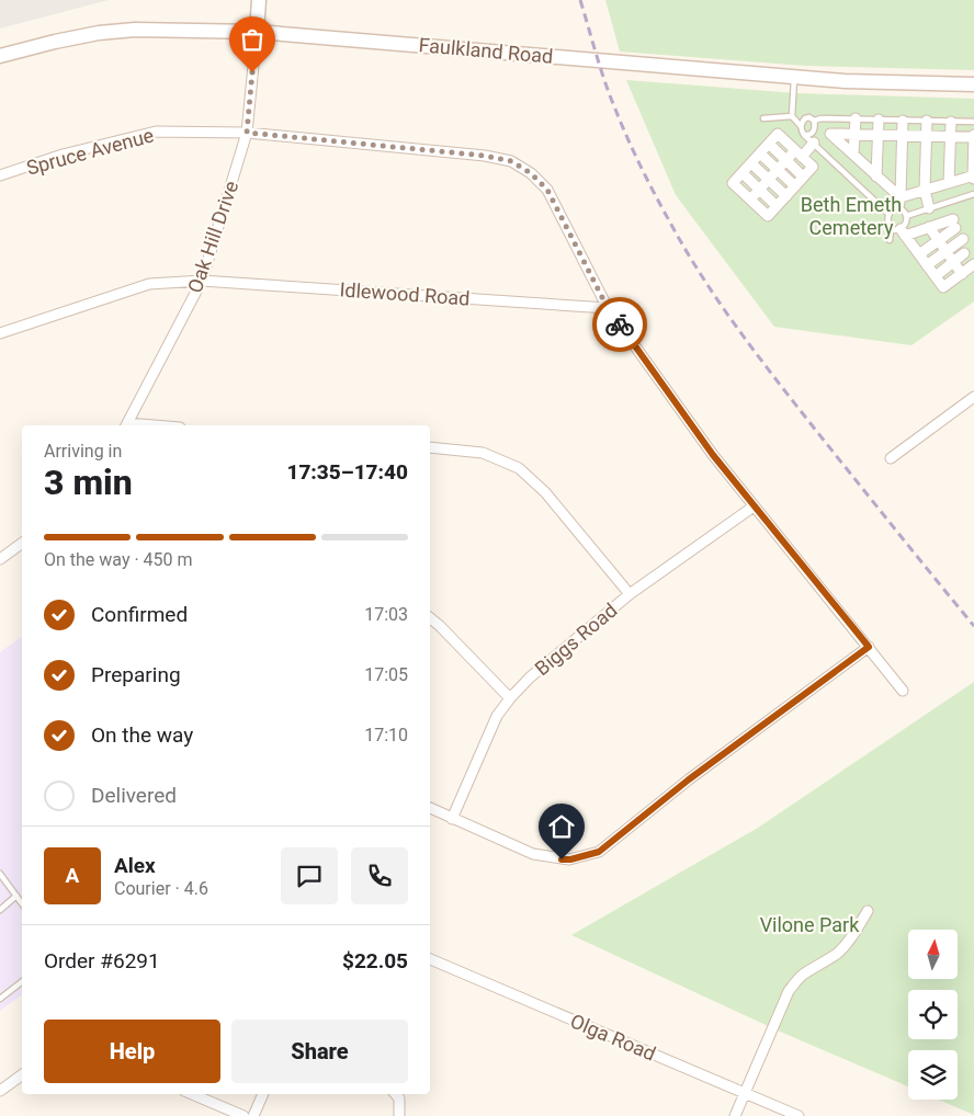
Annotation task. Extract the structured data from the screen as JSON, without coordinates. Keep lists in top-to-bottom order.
{
  "streets": {
    "main road": ["Faulkland Road"],
    "street": [
      "Spruce Avenue",
      "Oak Hill Drive",
      "Idlewood Road",
      "Biggs Road",
      "Olga Road"
    ]
  },
  "crossings": [
    ["Faulkland Road", "Oak Hill Drive"],
    ["Spruce Avenue", "Oak Hill Drive"],
    ["Spruce Avenue", "Idlewood Road"],
    ["Spruce Avenue", "Biggs Road"],
    ["Oak Hill Drive", "Idlewood Road"]
  ],
  "parks": ["Beth Emeth Cemetery", "Vilone Park"],
  "north": "top",
  "page": {
    "heading": ["3 min", "Arriving in", "17:35–17:40"],
    "panel": [
      "Alex",
      "Courier · 4.6",
      "Order #6291",
      "$22.05"
    ],
    "bar": "On the way · 450 m",
    "list": [
      ["Confirmed", "17:03"],
      ["Preparing", "17:05"],
      ["On the way", "17:10"],
      "Delivered"
    ],
    "round": "A",
    "buttons": ["Help", "Share"]
  }
}
